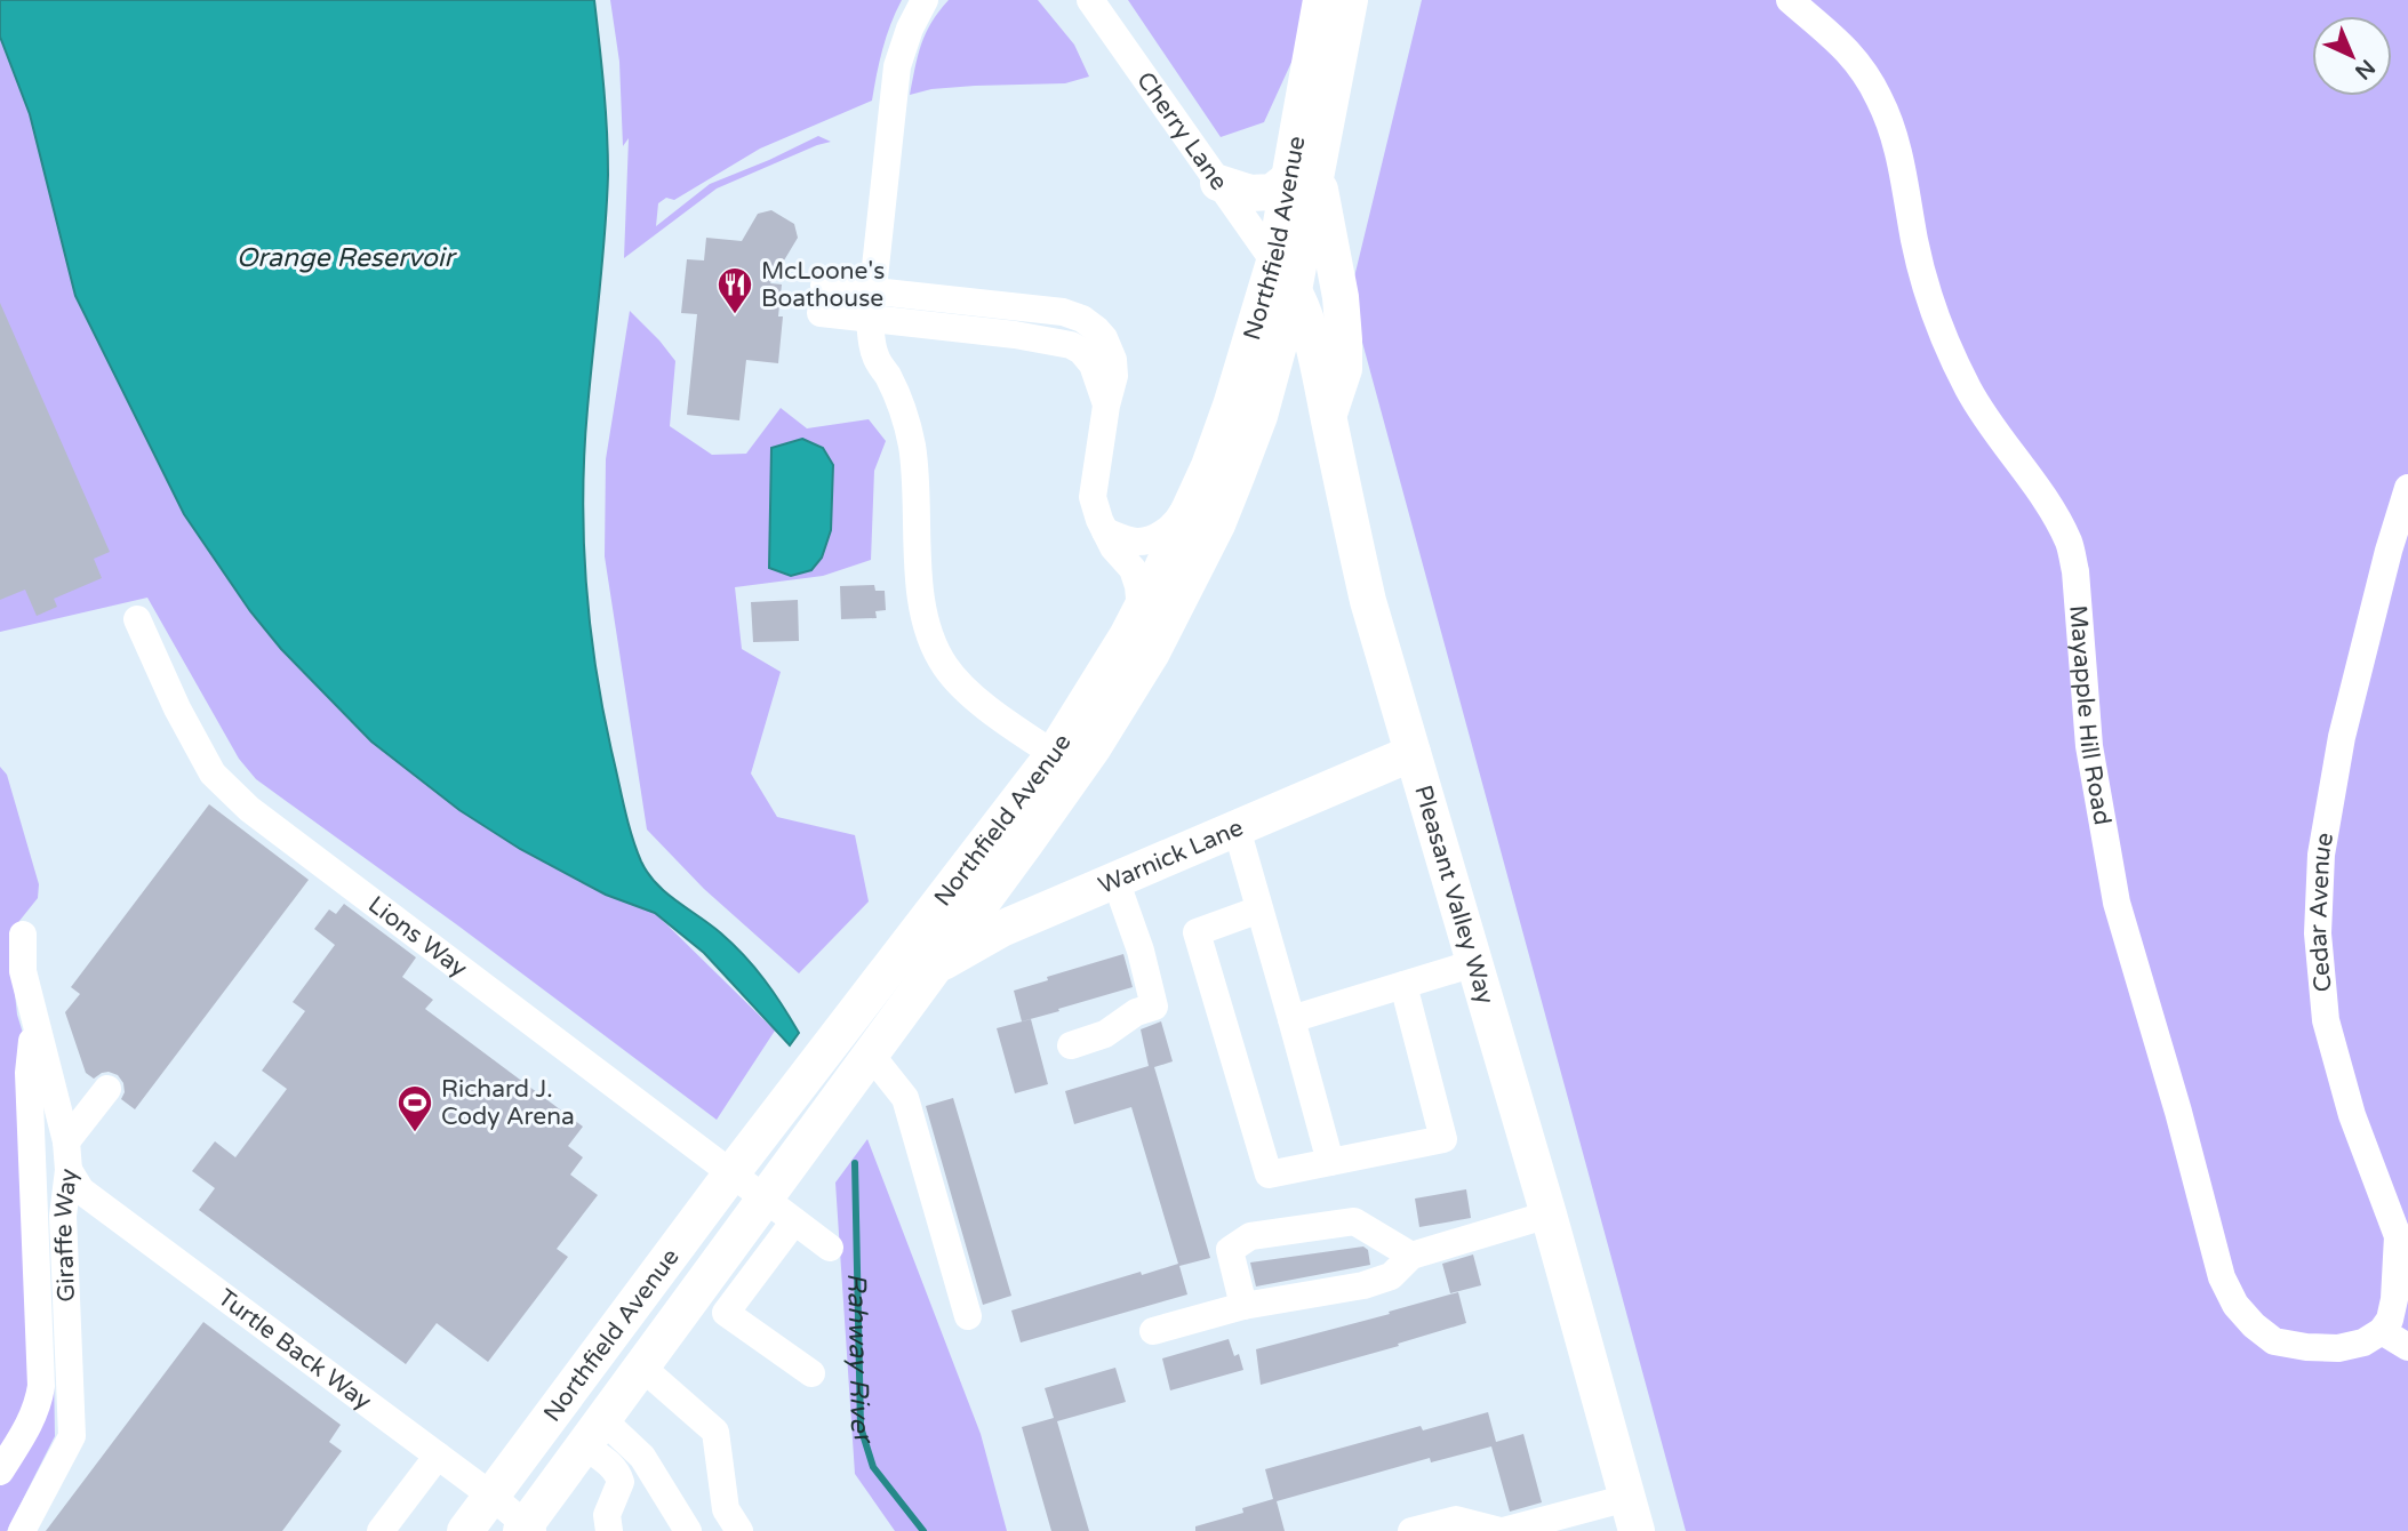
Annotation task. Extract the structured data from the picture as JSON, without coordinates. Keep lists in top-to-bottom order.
{
  "streets": {
    "main road": ["Northfield Avenue", "Warnick Lane", "Pleasant Valley Way"],
    "street": [
      "Cherry Lane",
      "Mayapple Hill Road",
      "Cedar Avenue",
      "Lions Way",
      "Giraffe Way",
      "Turtle Back Way"
    ]
  },
  "crossings": [
    ["Cherry Lane", "Northfield Avenue"],
    ["Cherry Lane", "Pleasant Valley Way"],
    ["Northfield Avenue", "Warnick Lane"],
    ["Northfield Avenue", "Pleasant Valley Way"],
    ["Northfield Avenue", "Lions Way"],
    ["Northfield Avenue", "Turtle Back Way"],
    ["Mayapple Hill Road", "Cedar Avenue"],
    ["Warnick Lane", "Pleasant Valley Way"],
    ["Giraffe Way", "Turtle Back Way"]
  ],
  "water": ["Orange Reservoir", "Rahway River"],
  "places": {
    "restaurant": ["McLoone's Boathouse"],
    "sports": ["Richard J. Cody Arena"]
  },
  "north": "bottom right"
}
